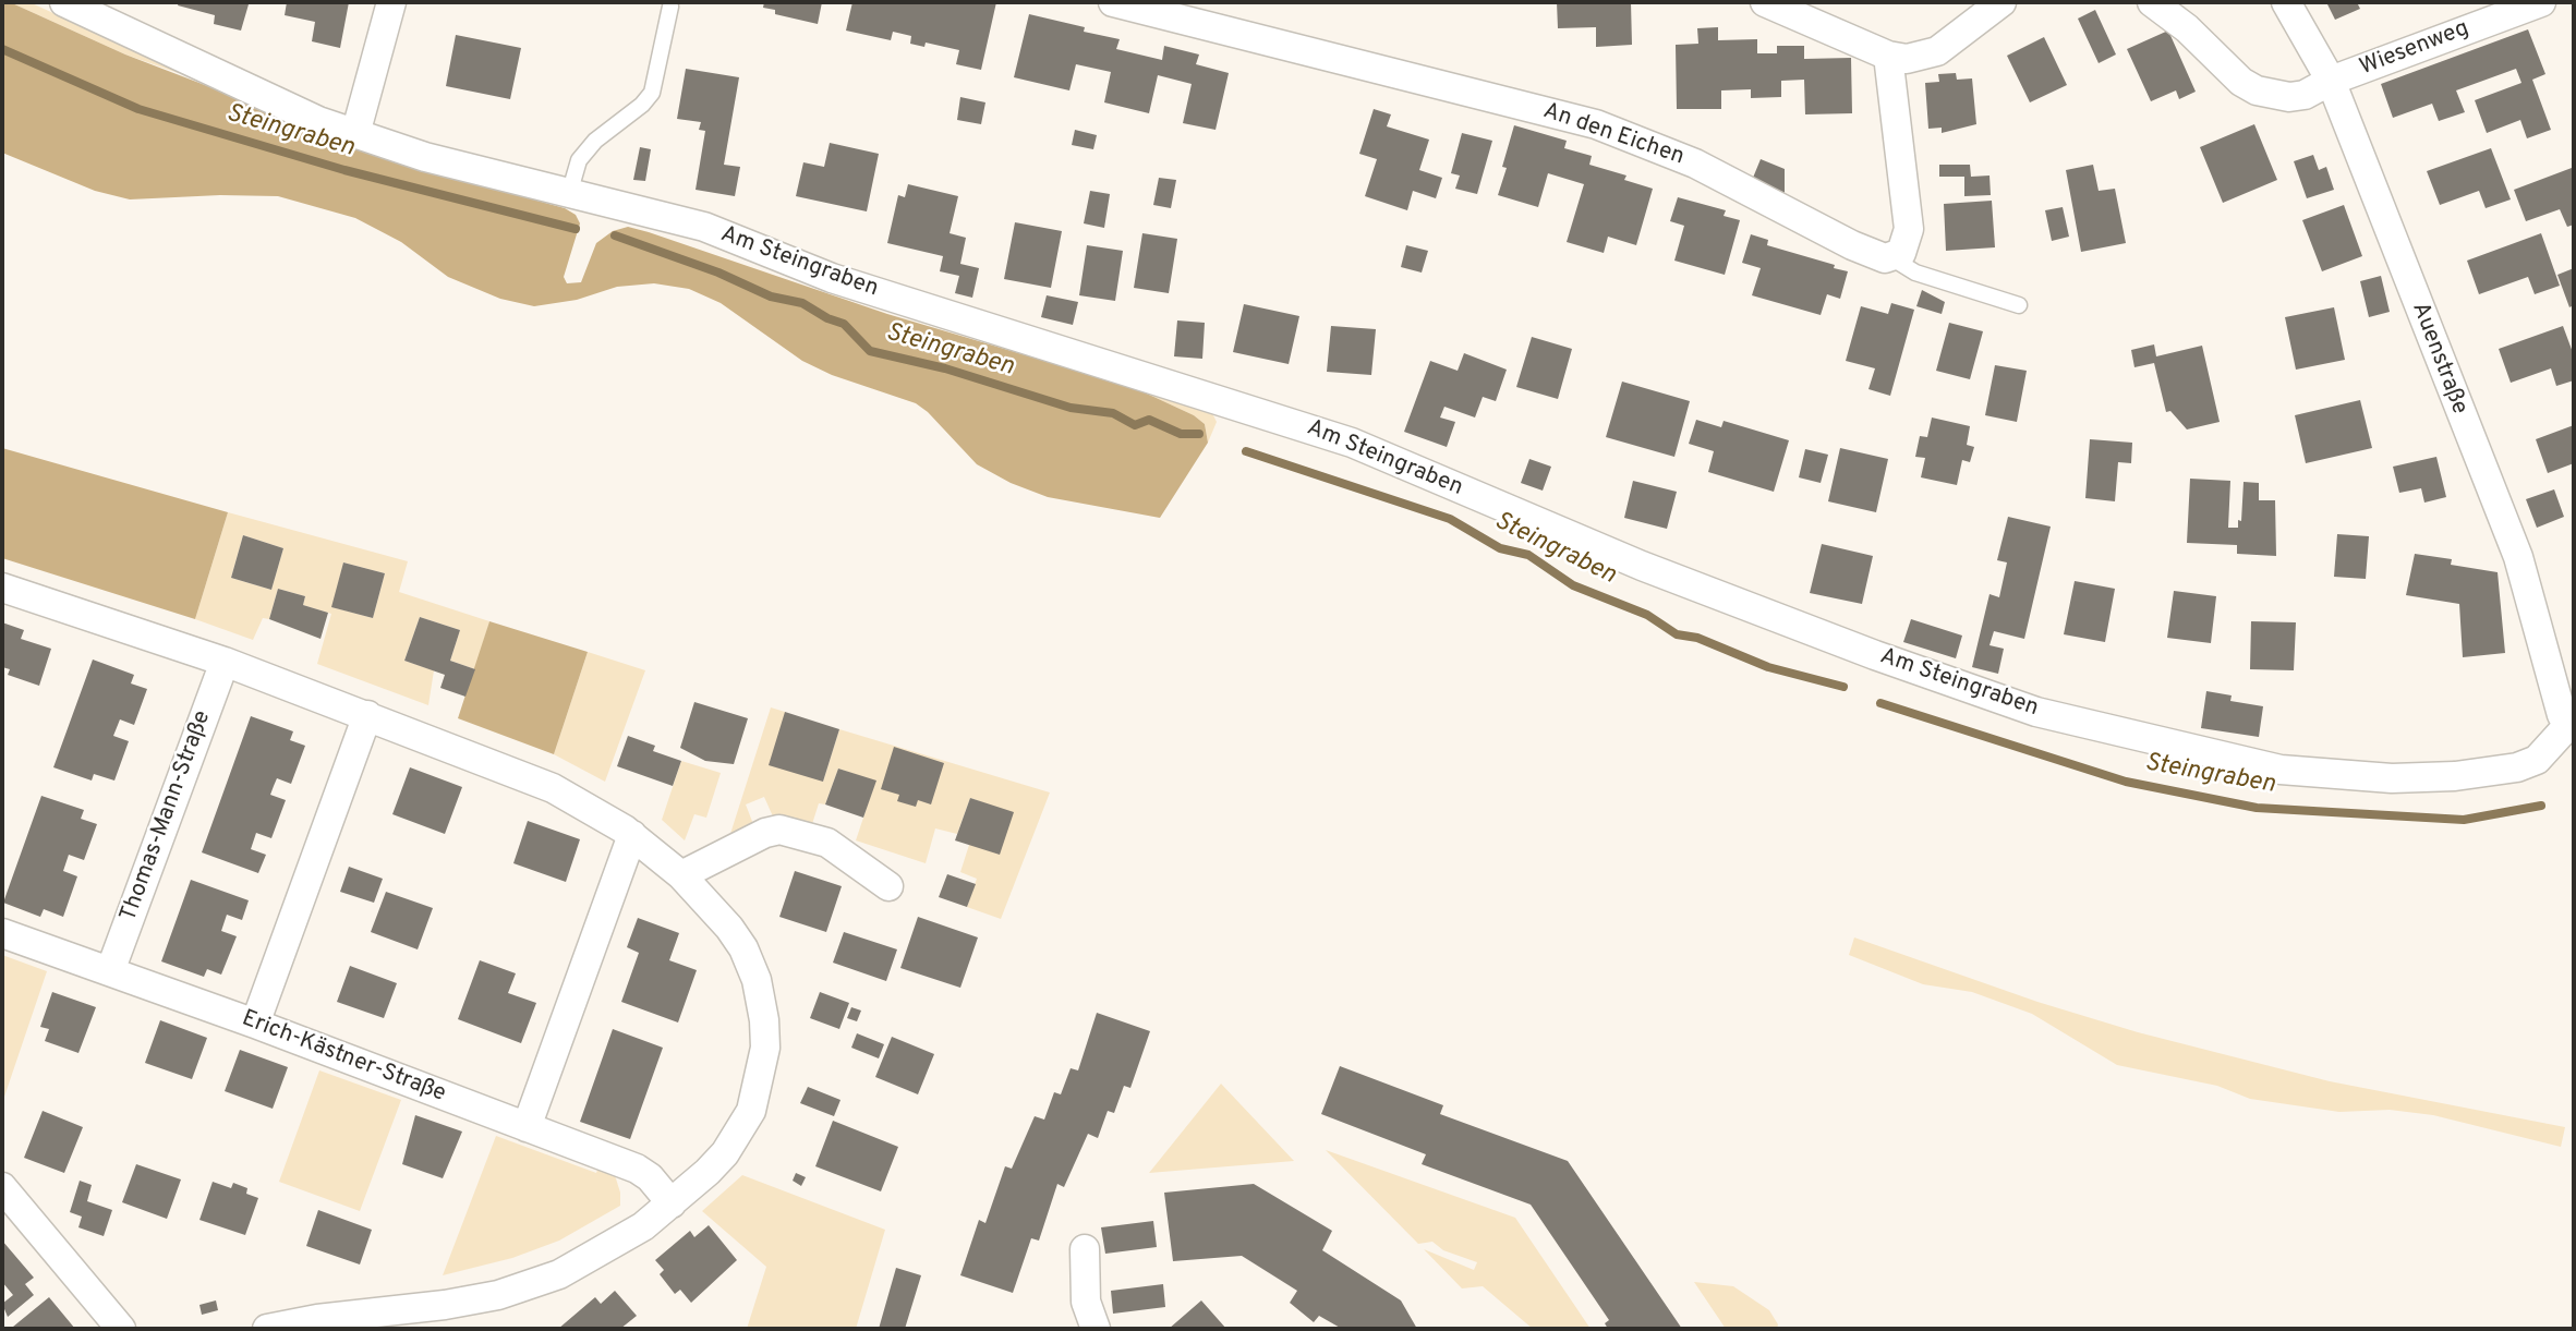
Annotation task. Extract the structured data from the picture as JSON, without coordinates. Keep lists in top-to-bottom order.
{
  "streets": {
    "street": [
      "Wiesenweg",
      "An den Eichen",
      "Am Steingraben",
      "Auenstraße",
      "Thomas-Mann-Straße",
      "Erich-Kästner-Straße"
    ]
  },
  "crossings": [
    ["Wiesenweg", "Auenstraße"],
    ["Am Steingraben", "Auenstraße"],
    ["Thomas-Mann-Straße", "Erich-Kästner-Straße"]
  ],
  "water": ["Steingraben"]
}
